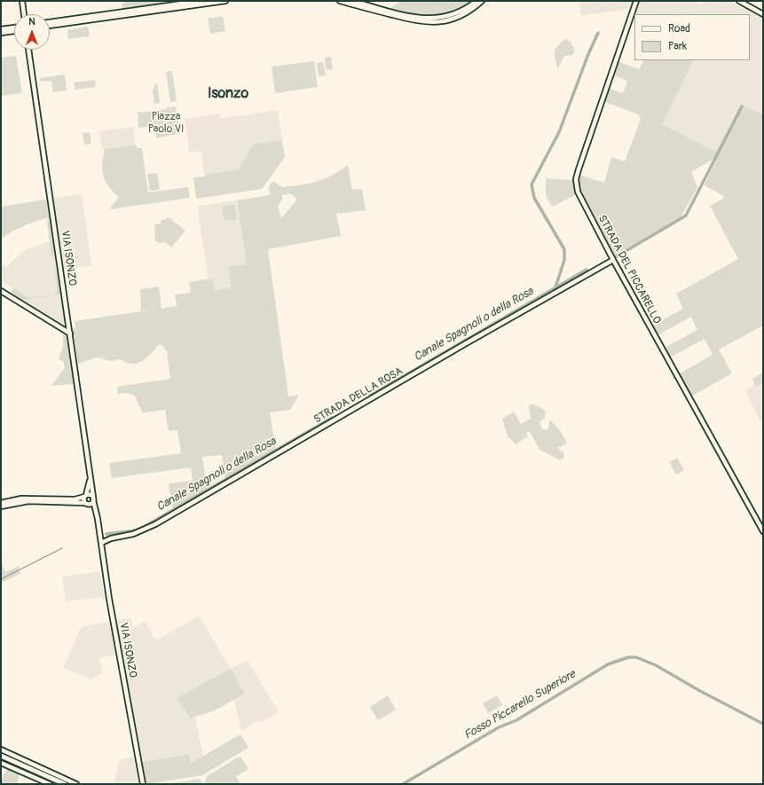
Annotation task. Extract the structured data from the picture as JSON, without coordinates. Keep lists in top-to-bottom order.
{
  "streets": {
    "street": ["VIA ISONZO", "STRADA DEL PICCARELLO", "STRADA DELLA ROSA"]
  },
  "crossings": [
    ["VIA ISONZO", "STRADA DELLA ROSA"],
    ["STRADA DEL PICCARELLO", "STRADA DELLA ROSA"]
  ],
  "districts": ["Isonzo"],
  "water": ["Canale Spagnoli o della Rosa", "Fosso Piccarello Superiore"],
  "parks": ["Piazza Paolo VI"],
  "legend": ["Road", "Park"],
  "north": "top"
}
